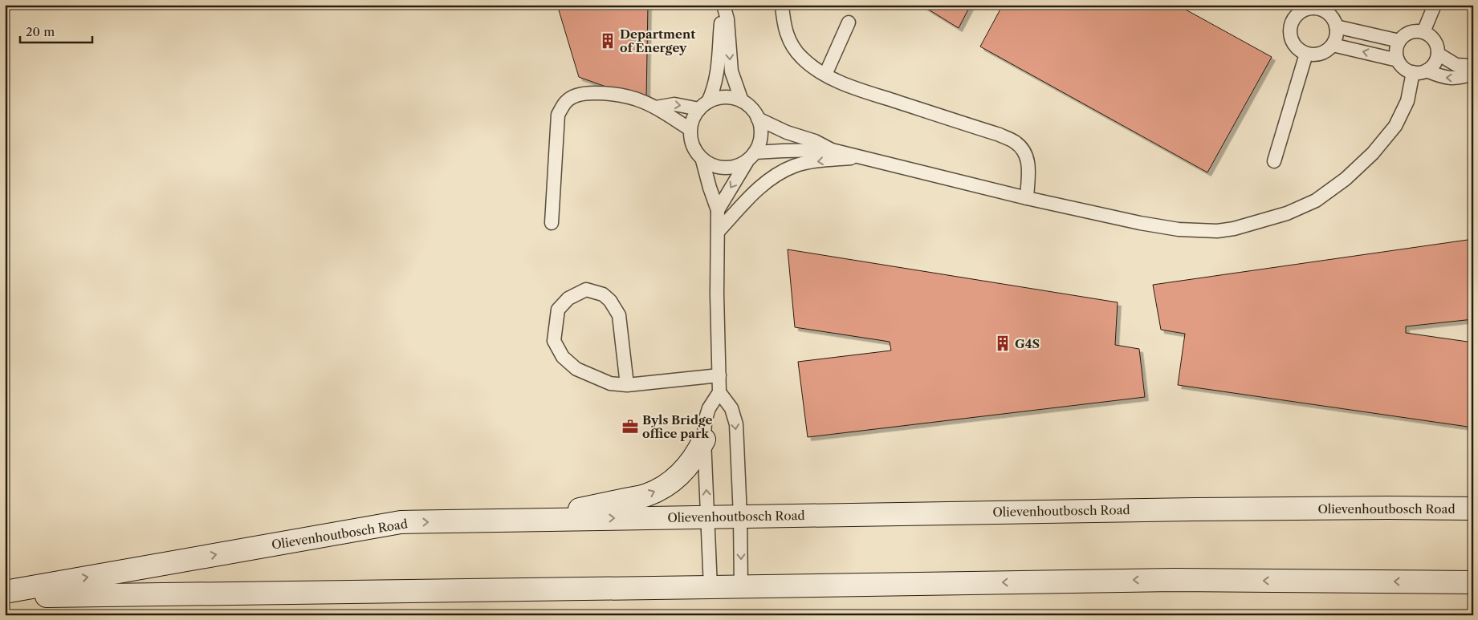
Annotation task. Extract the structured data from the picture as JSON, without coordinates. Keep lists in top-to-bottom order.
{
  "streets": {
    "main road": ["Olievenhoutbosch Road"]
  },
  "places": {
    "building": ["Department of Energey", "G4S"],
    "office": ["Byls Bridge office park"]
  },
  "scale_bar": "20 m"
}
